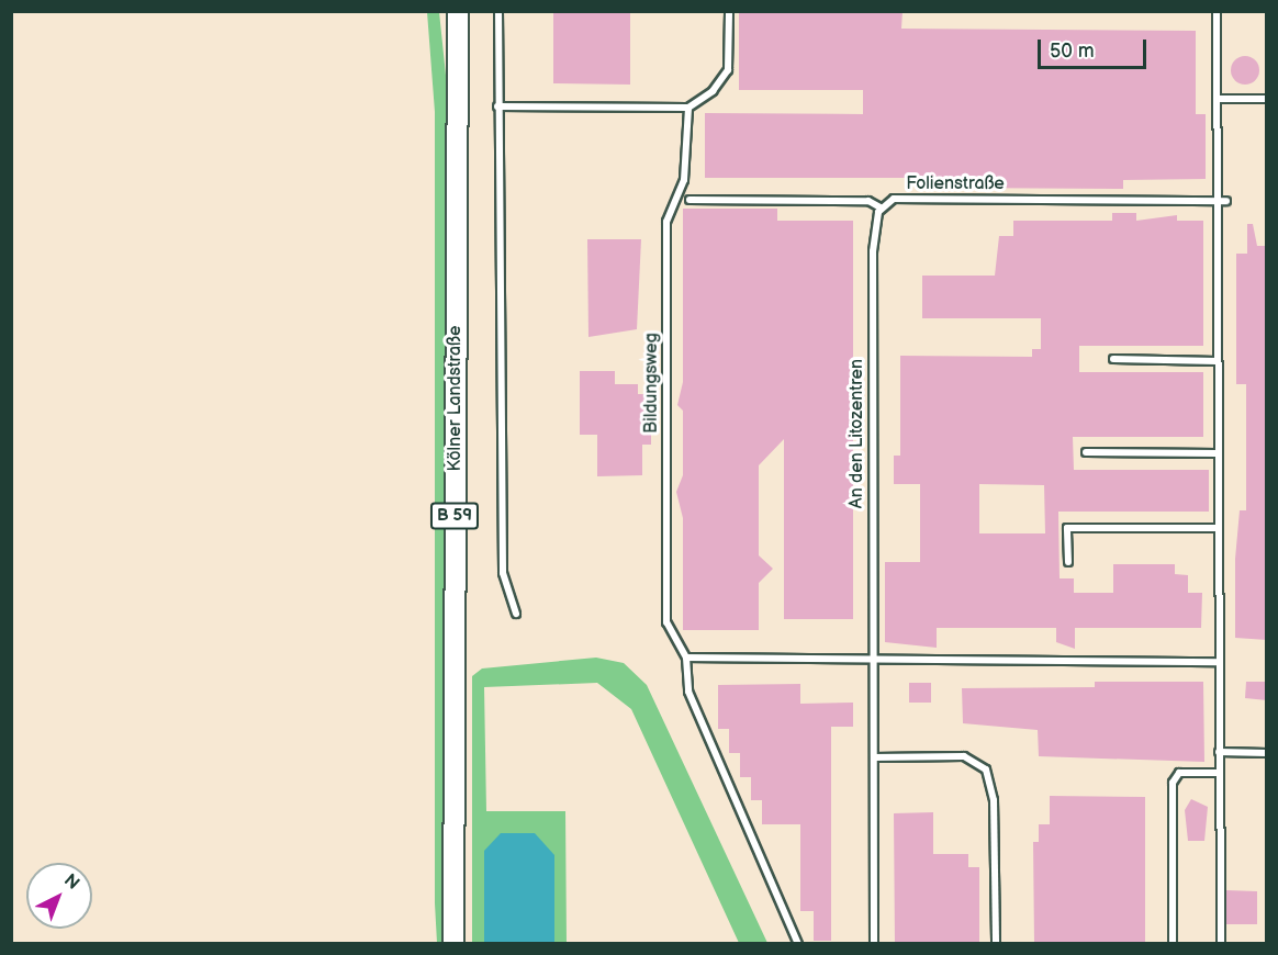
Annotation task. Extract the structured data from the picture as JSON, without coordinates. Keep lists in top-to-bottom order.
{
  "streets": {
    "main road": ["Kölner Landstraße", "B 59"],
    "lane": ["Folienstraße", "Bildungsweg", "An den Litozentren"]
  },
  "crossings": [
    ["Folienstraße", "An den Litozentren"]
  ],
  "scale_bar": "50 m",
  "north": "top right"
}
